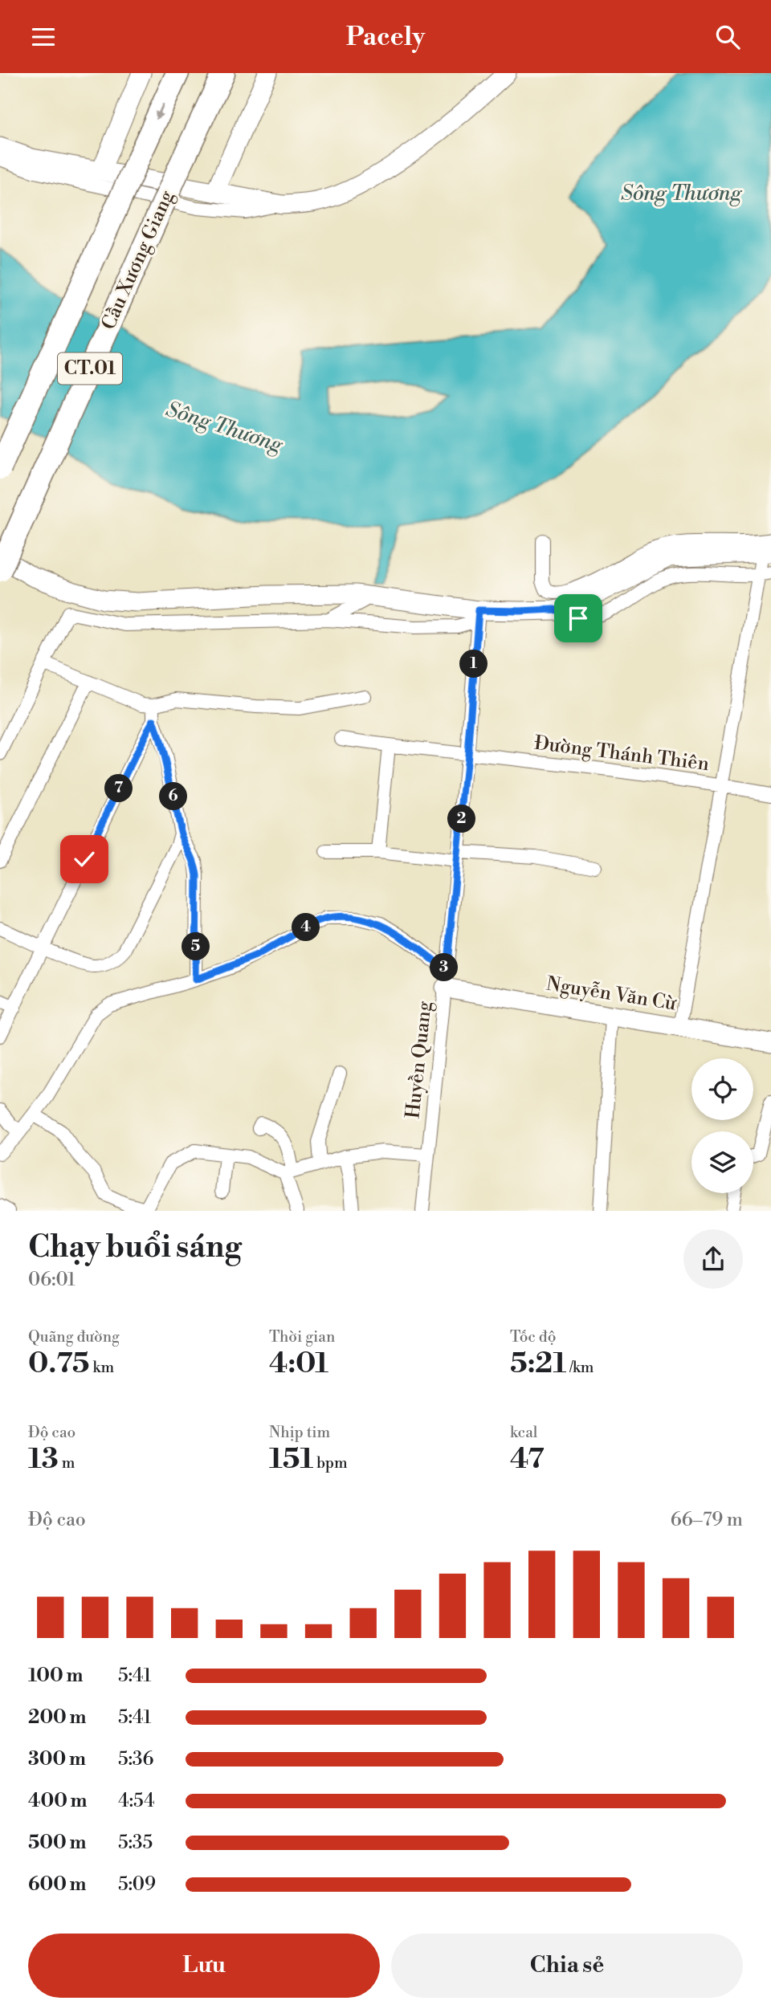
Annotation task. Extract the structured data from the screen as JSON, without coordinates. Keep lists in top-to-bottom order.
{
  "streets": {
    "highway": ["Cầu Xương Giang", "CT.01"],
    "street": ["Đường Thánh Thiên", "Nguyễn Văn Cừ", "Huyền Quang"]
  },
  "crossings": [
    ["Đường Thánh Thiên", "Huyền Quang"],
    ["Nguyễn Văn Cừ", "Huyền Quang"]
  ],
  "water": ["Sông Thương"],
  "page": {
    "header": "Pacely",
    "pins": [
      "1",
      "7",
      "6",
      "2",
      "4",
      "5",
      "3"
    ],
    "heading": ["Chạy buổi sáng", "06:01"],
    "stats": [
      ["Quãng đường", "0.75 km"],
      ["Thời gian", "4:01"],
      ["Tốc độ", "5:21 /km"],
      ["Độ cao", "13 m"],
      ["Nhịp tim", "151 bpm"],
      ["kcal", "47"]
    ],
    "chart": ["Độ cao", "66–79 m"],
    "list": [
      {
        "name": "100 m",
        "note": "5:41"
      },
      {
        "name": "200 m",
        "note": "5:41"
      },
      {
        "name": "300 m",
        "note": "5:36"
      },
      {
        "name": "400 m",
        "note": "4:54"
      },
      {
        "name": "500 m",
        "note": "5:35"
      },
      {
        "name": "600 m",
        "note": "5:09"
      }
    ],
    "buttons": ["Lưu", "Chia sẻ"]
  }
}
